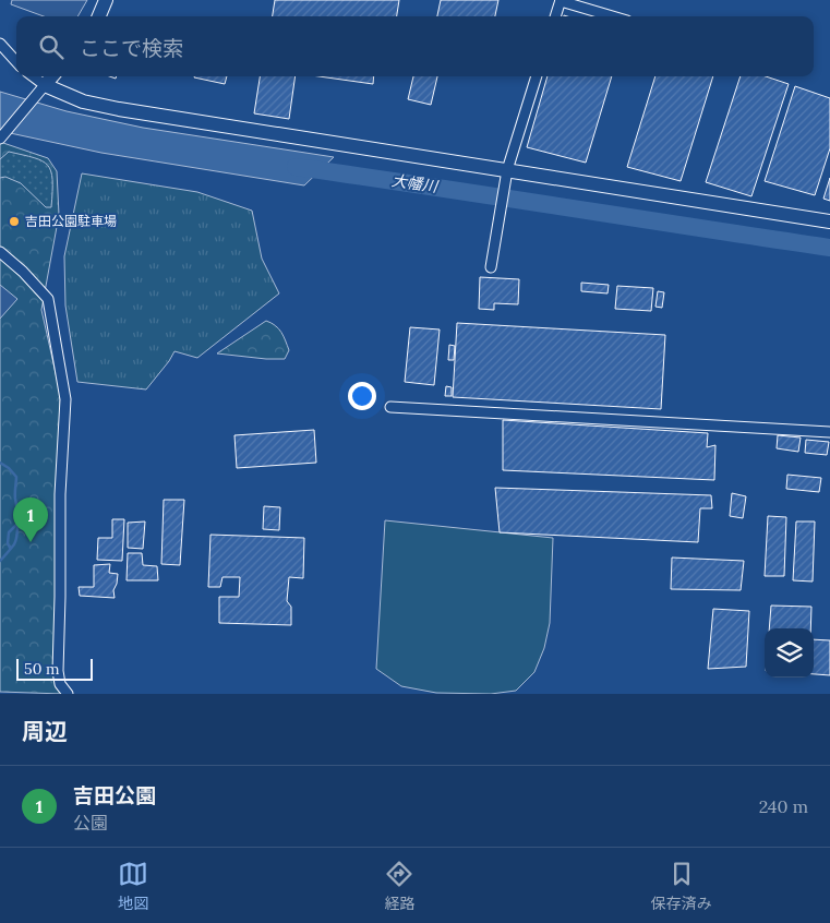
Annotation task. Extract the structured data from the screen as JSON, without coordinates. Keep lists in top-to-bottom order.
{
  "water": ["大幡川"],
  "places": ["吉田公園駐車場"],
  "scale_bar": "50 m",
  "page": {
    "search": "ここで検索",
    "pins": "1",
    "scale": "50 m",
    "heading": "周辺",
    "list": [
      {
        "mark": "1",
        "name": "吉田公園",
        "note": "公園",
        "value": "240 m"
      }
    ],
    "nav": ["地図", "経路", "保存済み"]
  }
}
